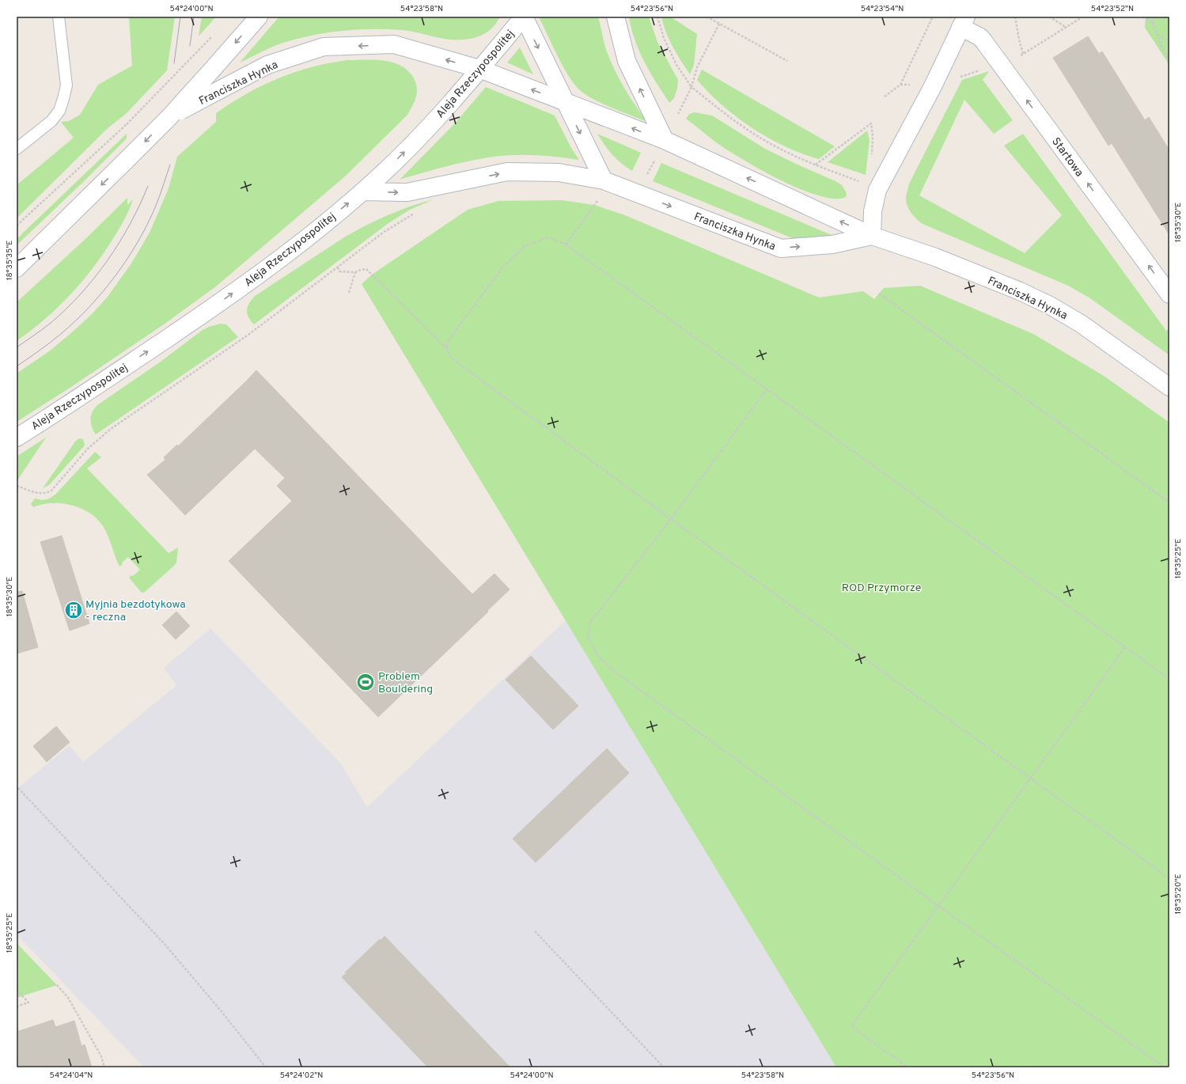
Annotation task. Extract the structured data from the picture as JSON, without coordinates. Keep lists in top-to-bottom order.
{
  "streets": {
    "street": ["Aleja Rzeczypospolitej", "Franciszka Hynka", "Startowa"]
  },
  "crossings": [
    ["Aleja Rzeczypospolitej", "Franciszka Hynka"],
    ["Franciszka Hynka", "Startowa"]
  ],
  "one_way": ["Aleja Rzeczypospolitej", "Startowa"],
  "parks": ["ROD Przymorze"],
  "places": {
    "building": ["Myjnia bezdotykowa - reczna"],
    "sports": ["Problem Bouldering"]
  },
  "coordinates": [
    "54°24'00\"N",
    "54°23'58\"N",
    "54°23'56\"N",
    "54°23'54\"N",
    "54°23'52\"N",
    "18°35'30\"E",
    "18°35'35\"E",
    "18°35'25\"E",
    "18°35'20\"E",
    "54°24'04\"N",
    "54°24'02\"N"
  ]
}
